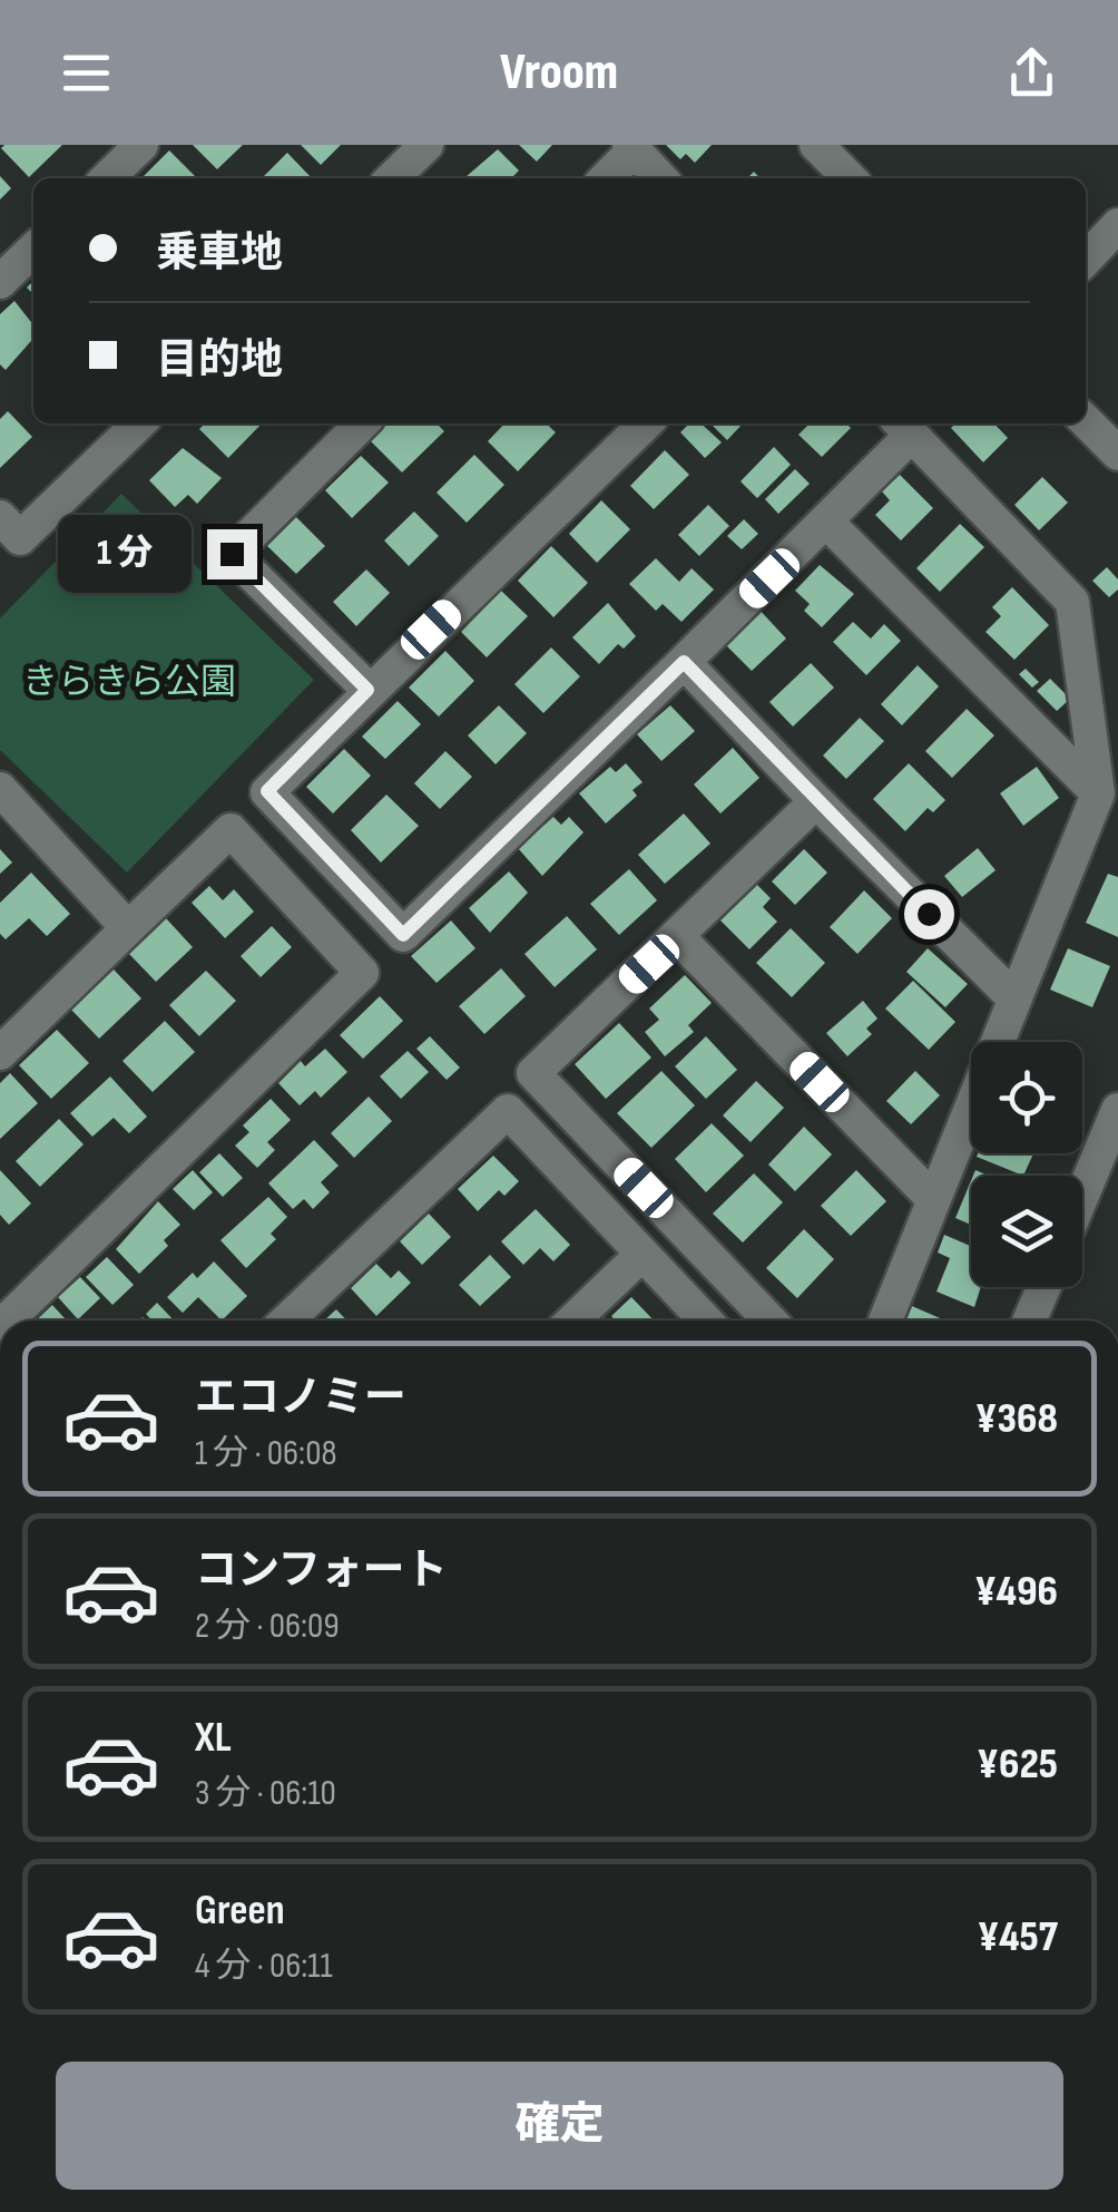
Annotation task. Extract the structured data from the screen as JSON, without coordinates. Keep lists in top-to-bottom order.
{
  "parks": ["きらきら公園"],
  "page": {
    "header": "Vroom",
    "banner": ["乗車地", "目的地"],
    "bubble": "1 分",
    "list": [
      {
        "name": "エコノミー",
        "note": "1 分 · 06:08",
        "value": "¥368"
      },
      {
        "name": "コンフォート",
        "note": "2 分 · 06:09",
        "value": "¥496"
      },
      {
        "name": "XL",
        "note": "3 分 · 06:10",
        "value": "¥625"
      },
      {
        "name": "Green",
        "note": "4 分 · 06:11",
        "value": "¥457"
      }
    ],
    "buttons": "確定"
  }
}
